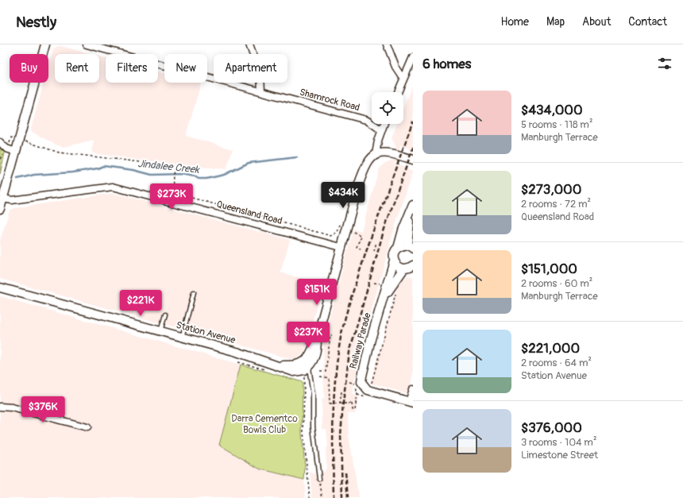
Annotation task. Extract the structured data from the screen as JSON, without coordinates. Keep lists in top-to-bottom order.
{
  "streets": {
    "street": [
      "Shamrock Road",
      "Queensland Road",
      "Station Avenue",
      "Railway Parade"
    ]
  },
  "water": ["Jindalee Creek"],
  "parks": ["Darra Cementco Bowls Club"],
  "page": {
    "header": "Nestly",
    "nav": [
      "Home",
      "Map",
      "About",
      "Contact"
    ],
    "heading": "6 homes",
    "chip": [
      "Buy",
      "Rent",
      "Filters",
      "New",
      "Apartment"
    ],
    "list": [
      {
        "name": "$434,000",
        "note": "5 rooms · 118 m² · Manburgh Terrace"
      },
      {
        "name": "$273,000",
        "note": "2 rooms · 72 m² · Queensland Road"
      },
      {
        "name": "$151,000",
        "note": "2 rooms · 60 m² · Manburgh Terrace"
      },
      {
        "name": "$221,000",
        "note": "2 rooms · 64 m² · Station Avenue"
      },
      {
        "name": "$376,000",
        "note": "3 rooms · 104 m² · Limestone Street"
      }
    ],
    "price": [
      "$434K",
      "$273K",
      "$151K",
      "$221K",
      "$237K",
      "$376K"
    ]
  }
}
